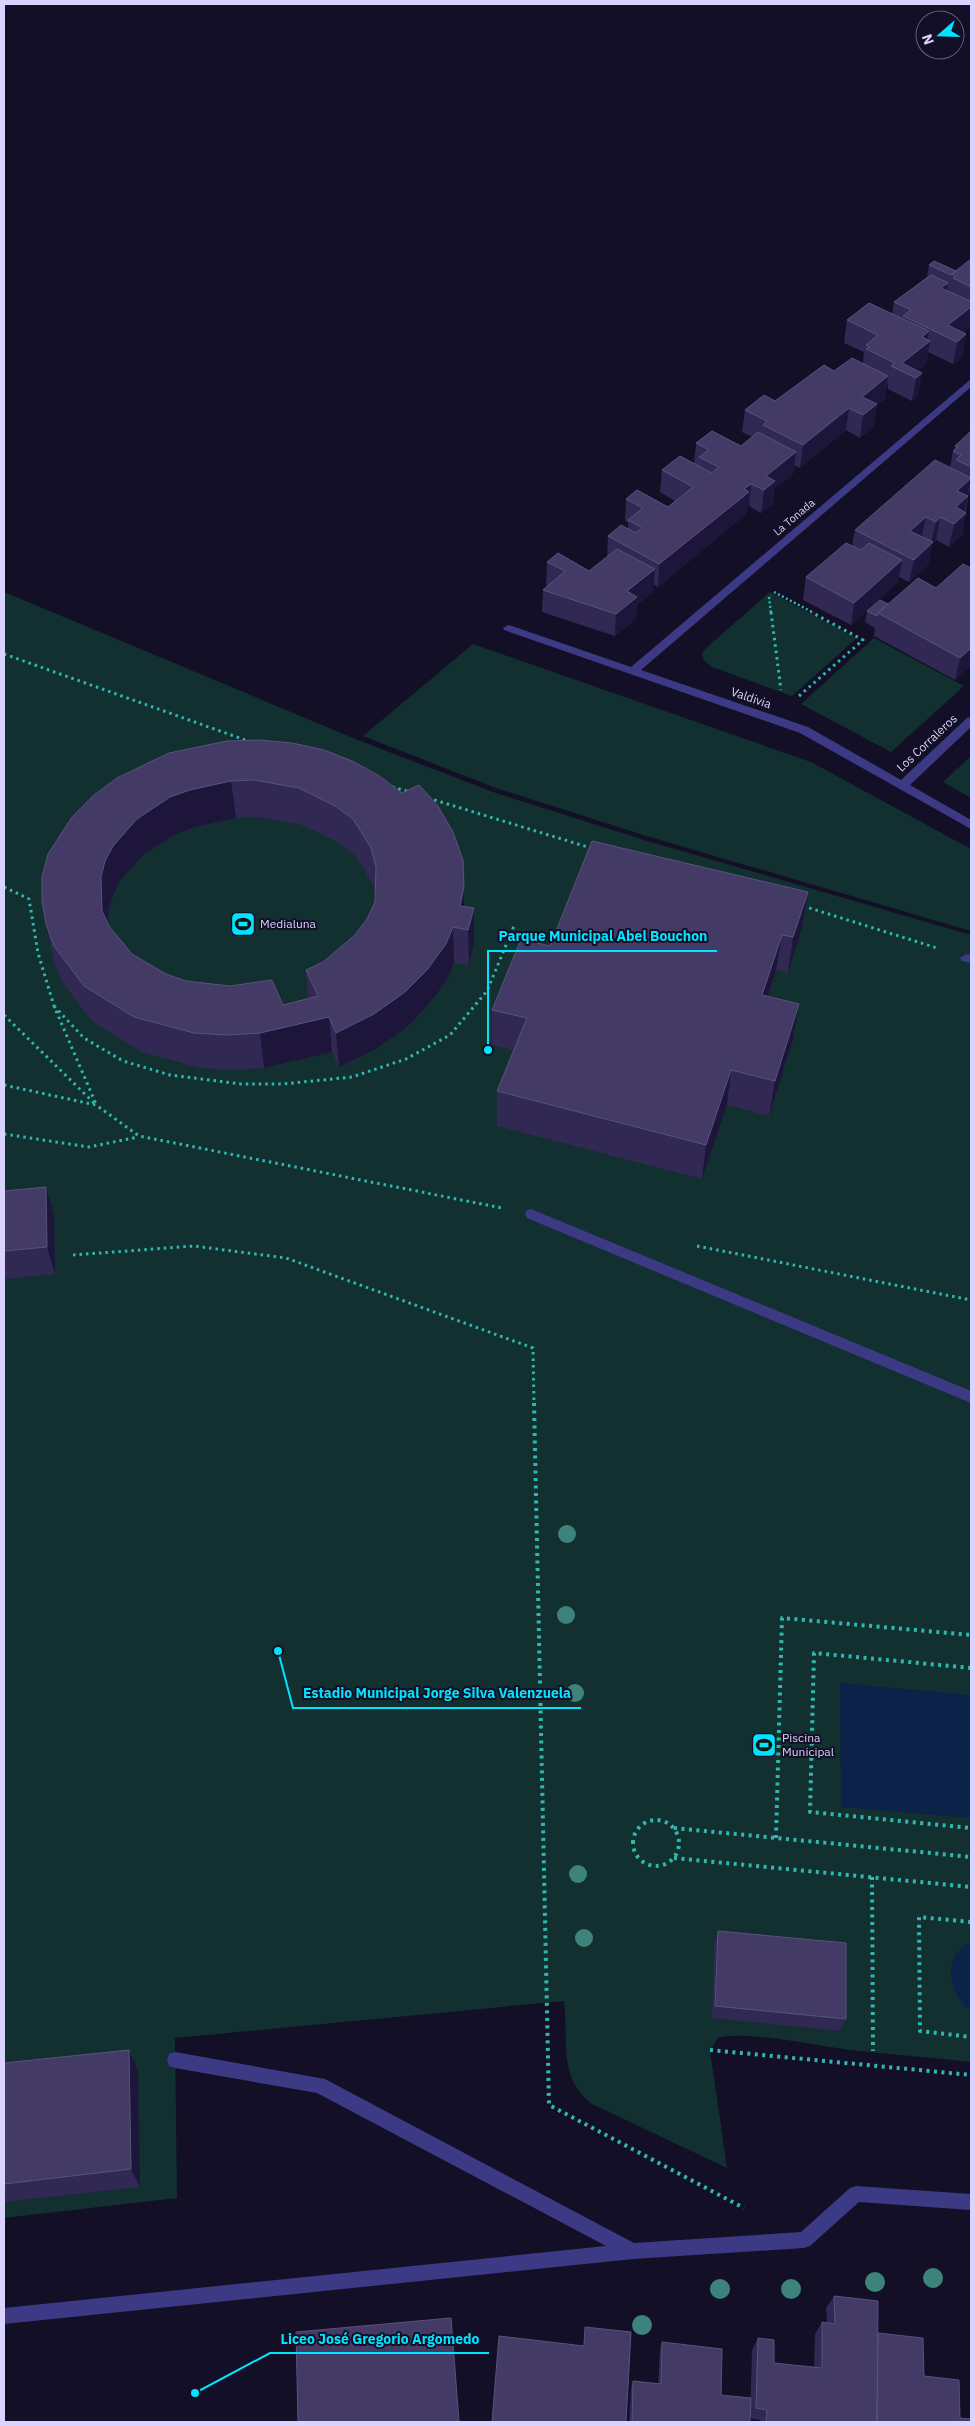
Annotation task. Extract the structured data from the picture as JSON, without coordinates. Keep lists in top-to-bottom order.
{
  "streets": {
    "street": ["La Tonada", "Valdivia", "Los Corraleros"]
  },
  "crossings": [
    ["La Tonada", "Valdivia"],
    ["Valdivia", "Los Corraleros"]
  ],
  "places": {
    "sports": ["Medialuna", "Piscina Municipal"],
    "other": ["Parque Municipal Abel Bouchon", "Estadio Municipal Jorge Silva Valenzuela", "Liceo José Gregorio Argomedo"]
  },
  "north": "left"
}
